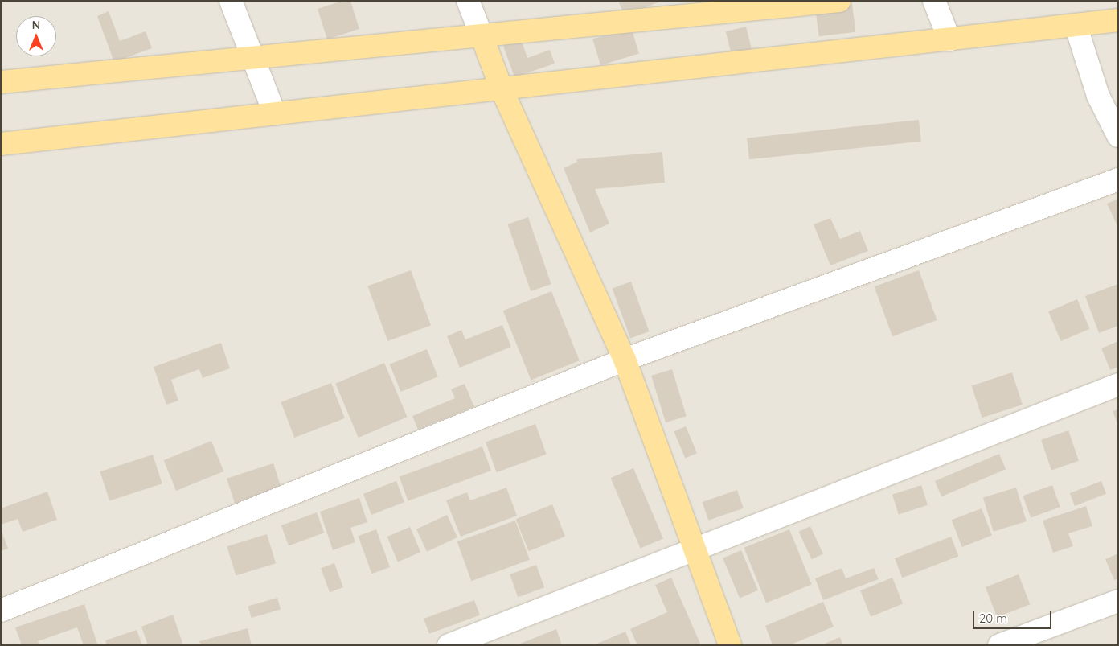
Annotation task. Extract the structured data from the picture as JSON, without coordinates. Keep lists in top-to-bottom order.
{
  "scale_bar": "20 m",
  "north": "top"
}
